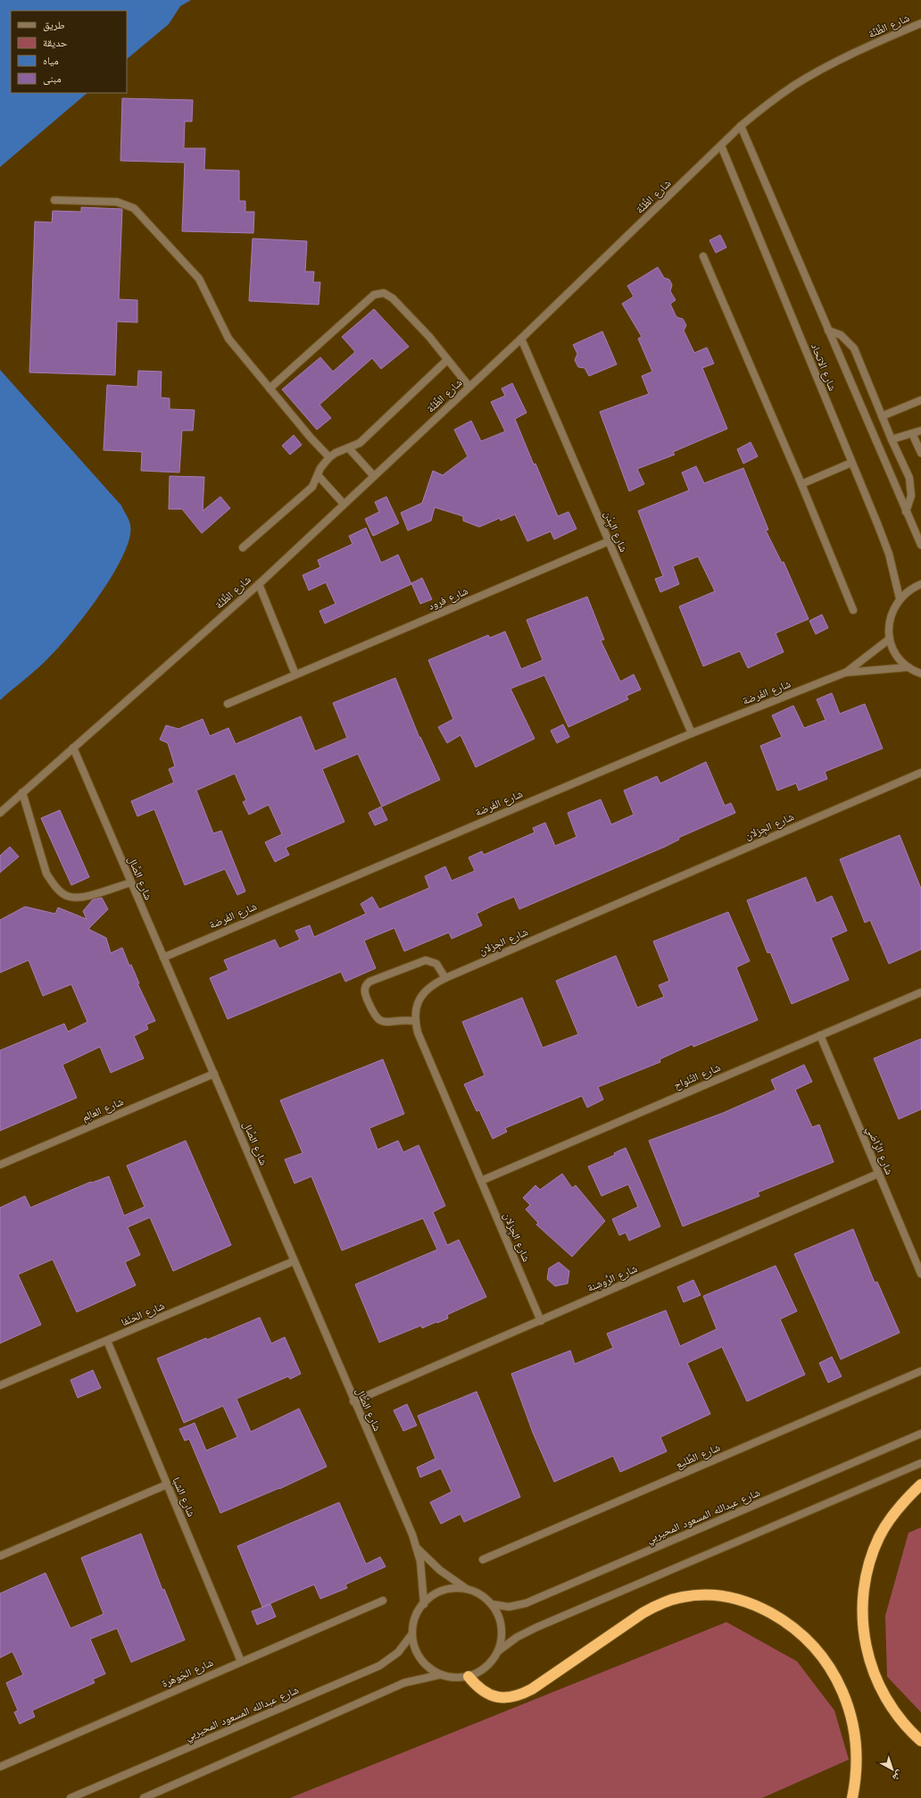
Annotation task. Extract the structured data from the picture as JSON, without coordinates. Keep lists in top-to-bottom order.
{
  "streets": {
    "street": [
      "شارع الظَّنَّة",
      "شارع الاتحاد",
      "شارع البِدْن",
      "شارع فرود",
      "شارع الفَرضة",
      "شارع الجِزلان",
      "شارع الصَّال",
      "شارع التِّلواح",
      "شارع العالِم",
      "شارع الرَّاضي",
      "شارع الرُّوشِنة",
      "شارع الحَنْفا",
      "شارع الطَّليع",
      "شارع الشبا",
      "شارع عبدالله المسعود المحيربي",
      "شارع الجَوهَرة"
    ]
  },
  "crossings": [
    ["شارع الظَّنَّة", "شارع الاتحاد"],
    ["شارع الظَّنَّة", "شارع البِدْن"],
    ["شارع الظَّنَّة", "شارع الصَّال"],
    ["شارع البِدْن", "شارع فرود"],
    ["شارع البِدْن", "شارع الفَرضة"],
    ["شارع الفَرضة", "شارع الصَّال"],
    ["شارع الجِزلان", "شارع التِّلواح"],
    ["شارع الجِزلان", "شارع الرُّوشِنة"],
    ["شارع الصَّال", "شارع العالِم"],
    ["شارع الصَّال", "شارع الرُّوشِنة"],
    ["شارع الصَّال", "شارع الحَنْفا"],
    ["شارع الصَّال", "شارع عبدالله المسعود المحيربي"],
    ["شارع التِّلواح", "شارع الرَّاضي"],
    ["شارع الرَّاضي", "شارع الرُّوشِنة"],
    ["شارع الحَنْفا", "شارع الشبا"],
    ["شارع الشبا", "شارع الجَوهَرة"]
  ],
  "legend": [
    "طريق",
    "حديقة",
    "مياه",
    "مبنى"
  ],
  "north": "bottom right"
}
